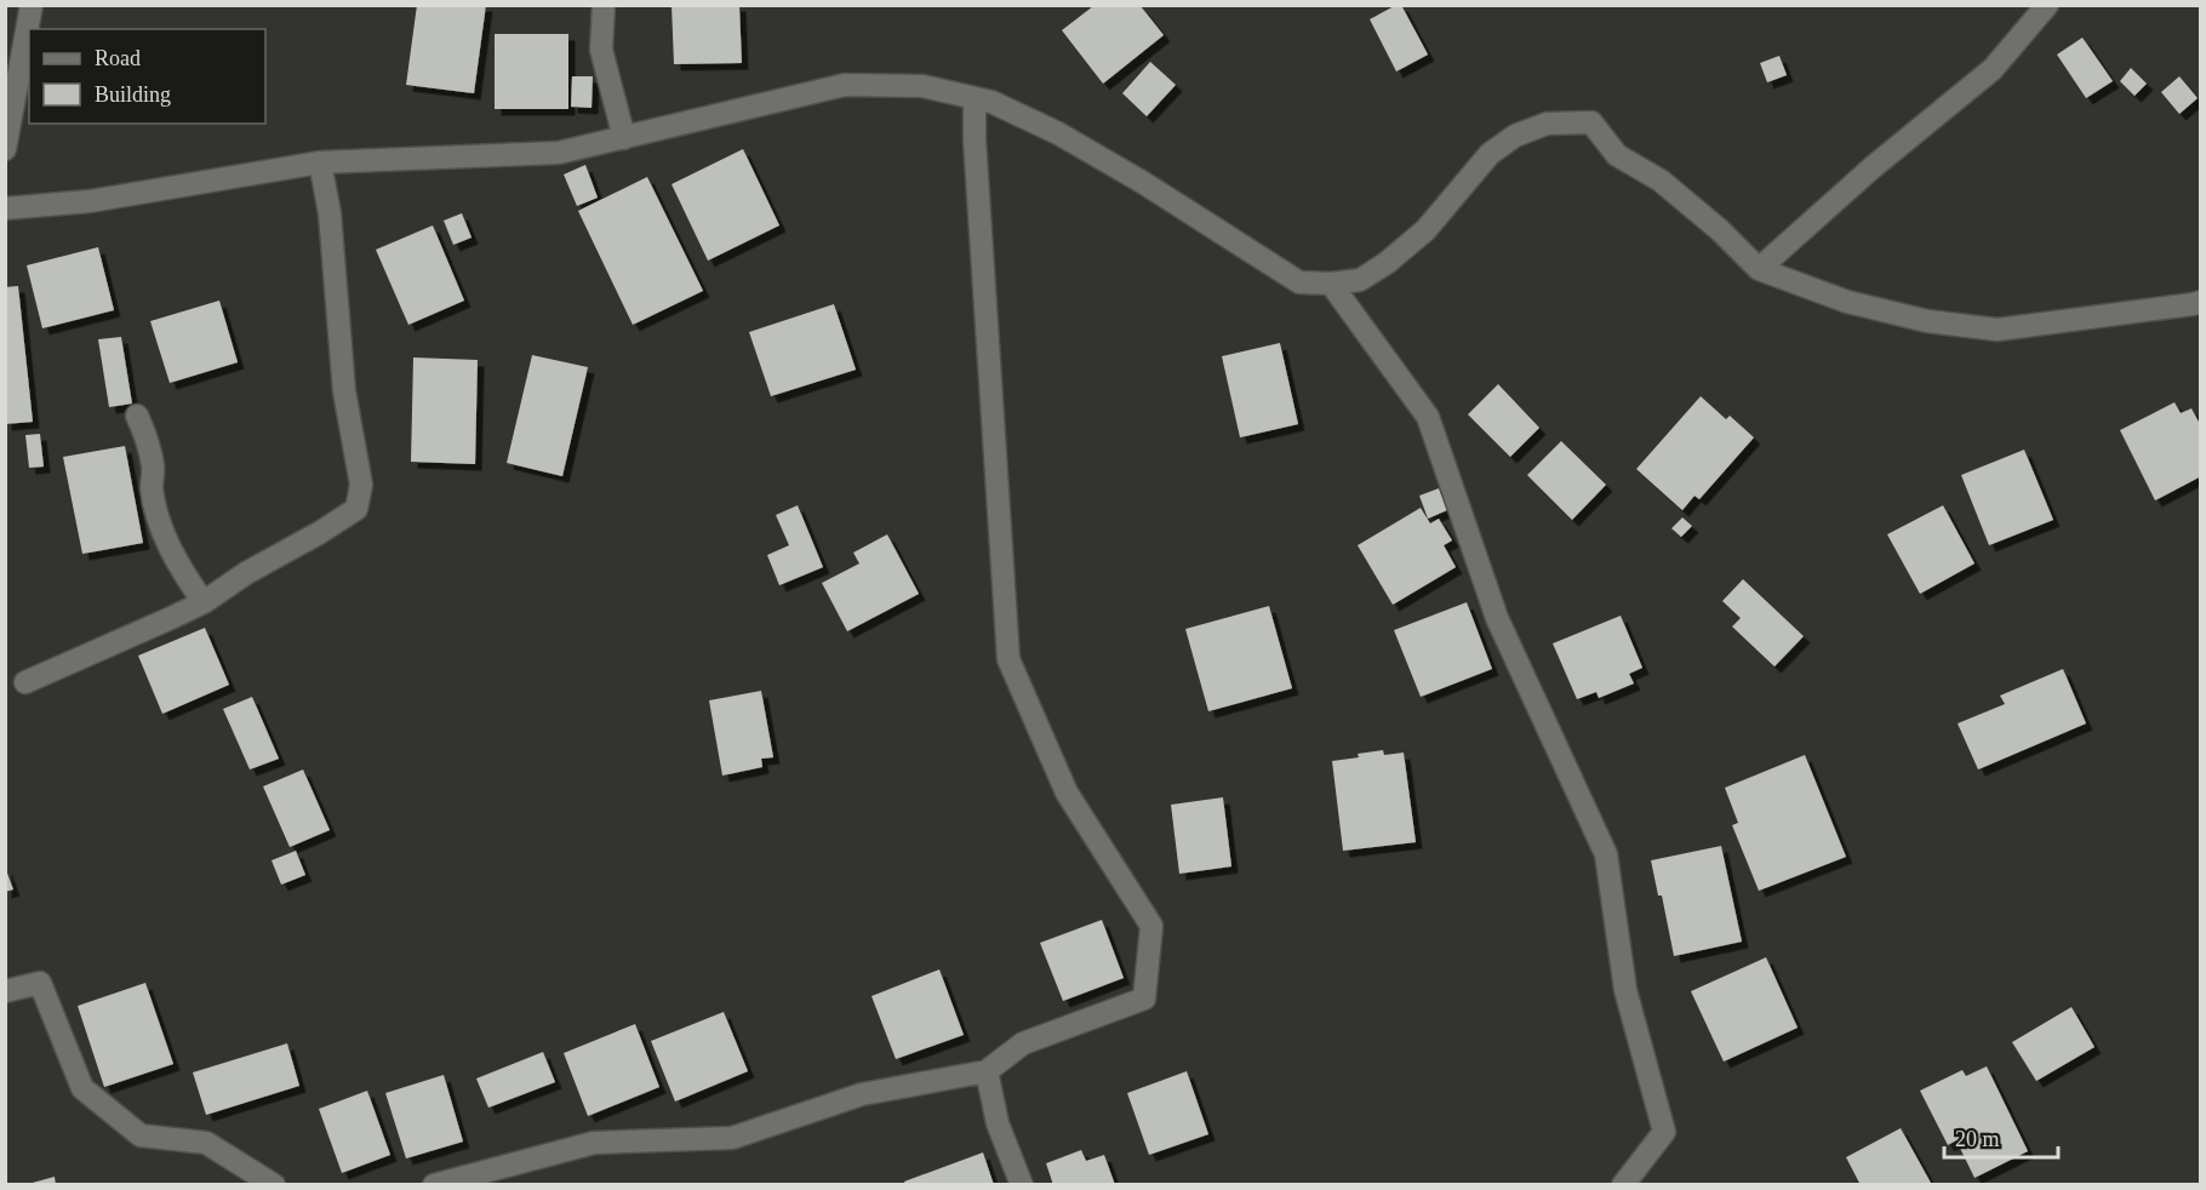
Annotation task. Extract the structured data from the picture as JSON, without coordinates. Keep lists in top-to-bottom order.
{
  "legend": ["Road", "Building"],
  "scale_bar": "20 m"
}
